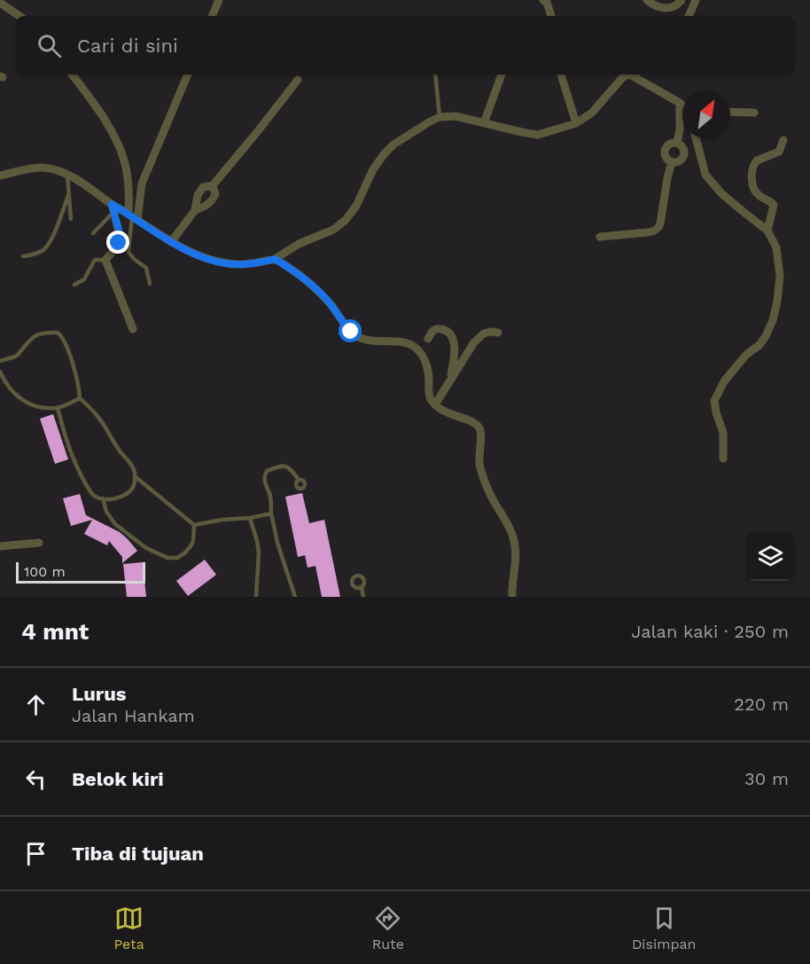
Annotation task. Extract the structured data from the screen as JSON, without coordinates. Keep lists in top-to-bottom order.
{
  "scale_bar": "100 m",
  "north": "top right",
  "page": {
    "search": "Cari di sini",
    "scale": "100 m",
    "heading": ["4 mnt", "Jalan kaki · 250 m"],
    "list": [
      ["Lurus", "Jalan Hankam", "220 m"],
      ["Belok kiri", "30 m"],
      "Tiba di tujuan"
    ],
    "nav": ["Peta", "Rute", "Disimpan"]
  }
}
